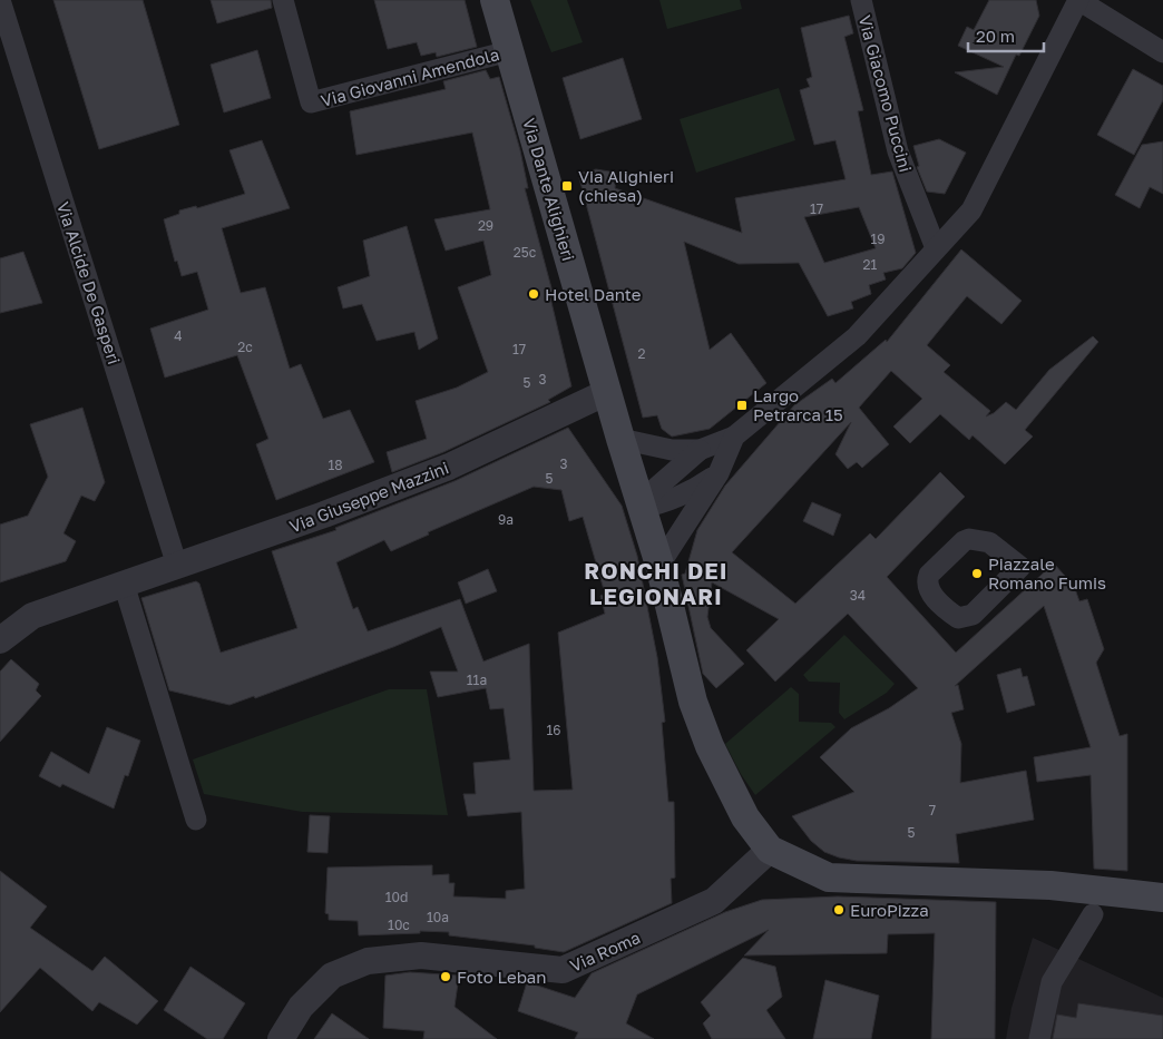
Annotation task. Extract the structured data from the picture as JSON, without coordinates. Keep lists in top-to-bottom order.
{
  "streets": {
    "main road": ["Via Dante Alighieri"],
    "street": [
      "Via Giovanni Amendola",
      "Via Giacomo Puccini",
      "Via Alcide De Gasperi",
      "Via Giuseppe Mazzini",
      "Via Roma"
    ]
  },
  "crossings": [
    ["Via Giovanni Amendola", "Via Dante Alighieri"],
    ["Via Dante Alighieri", "Via Giuseppe Mazzini"],
    ["Via Dante Alighieri", "Via Roma"],
    ["Via Alcide De Gasperi", "Via Giuseppe Mazzini"]
  ],
  "districts": ["RONCHI DEI LEGIONARI"],
  "places": {
    "transit": ["Via Alighieri (chiesa)", "Largo Petrarca 15"],
    "other": [
      "Hotel Dante",
      "Piazzale Romano Fumis",
      "EuroPizza",
      "Foto Leban"
    ]
  },
  "house_numbers": [
    "17",
    "29",
    "19",
    "25c",
    "21",
    "4",
    "2c",
    "17",
    "2",
    "3",
    "5",
    "3",
    "18",
    "5",
    "9a",
    "34",
    "11a",
    "16",
    "7",
    "5",
    "10d",
    "10a",
    "10c"
  ],
  "scale_bar": "20 m"
}
